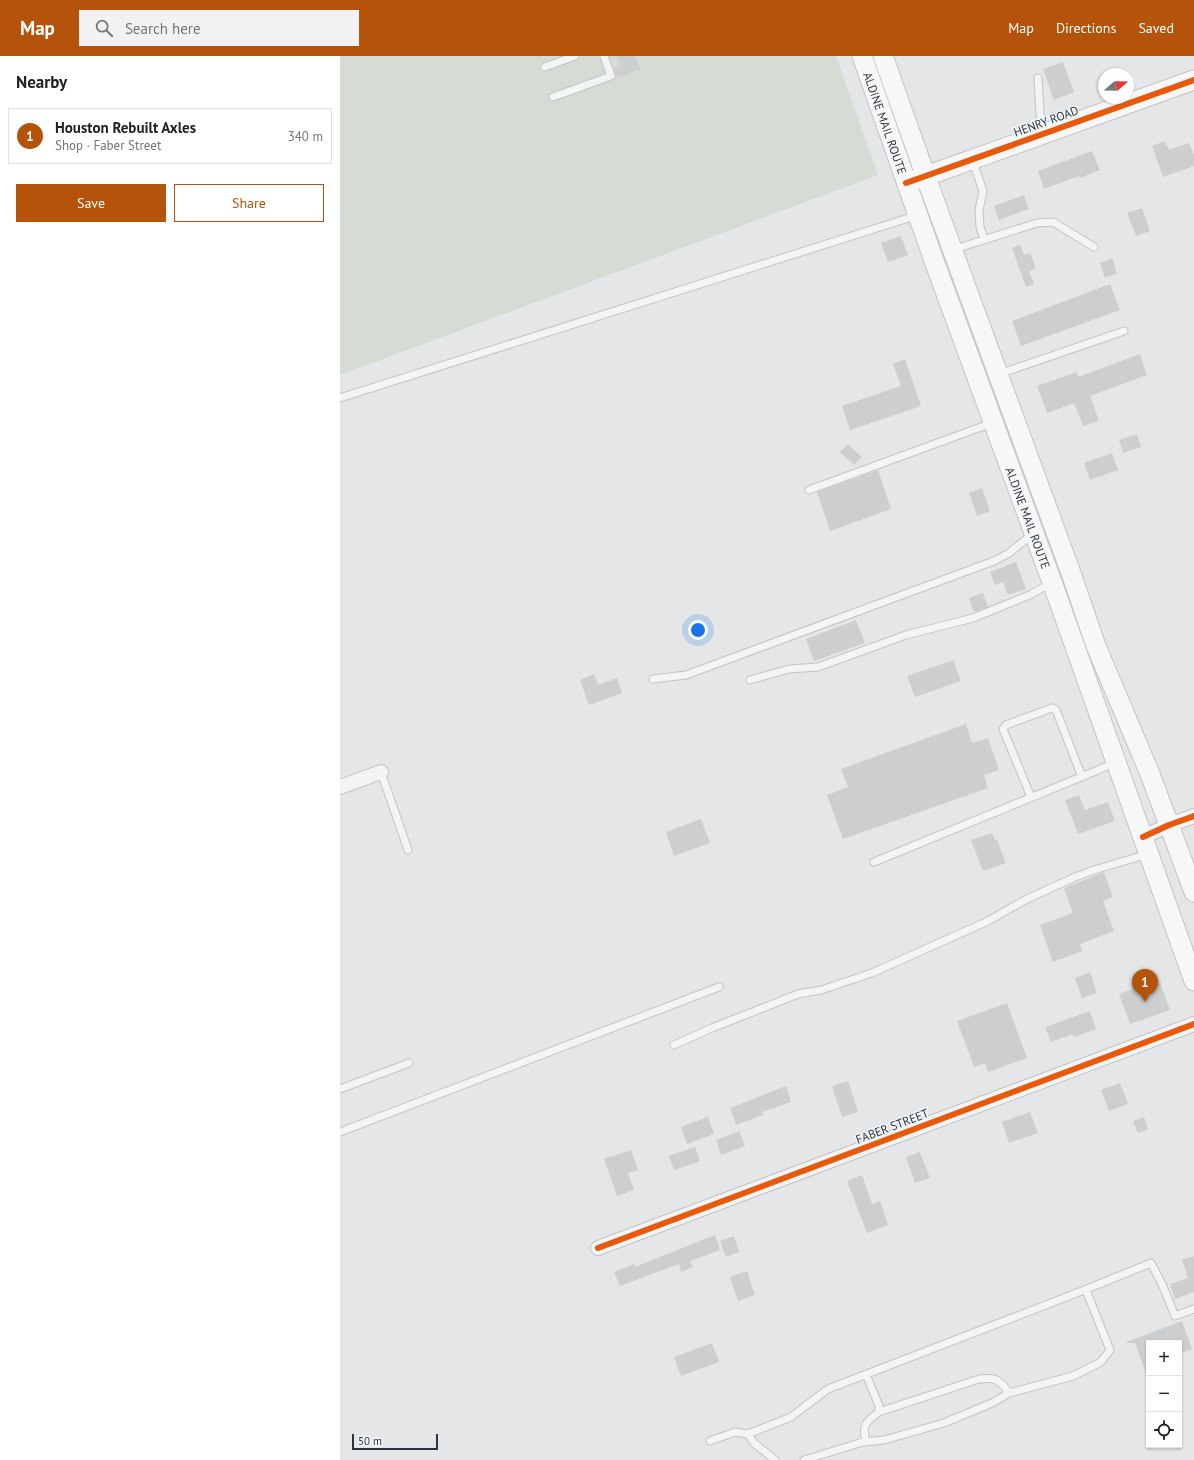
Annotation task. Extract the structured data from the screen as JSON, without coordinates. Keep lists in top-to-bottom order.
{
  "streets": {
    "main road": ["HENRY ROAD", "ALDINE MAIL ROUTE"],
    "street": ["FABER STREET"]
  },
  "crossings": [
    ["HENRY ROAD", "ALDINE MAIL ROUTE"]
  ],
  "scale_bar": "50 m",
  "north": "right",
  "page": {
    "header": "Map",
    "search": "Search here",
    "nav": ["Map", "Directions", "Saved"],
    "heading": "Nearby",
    "list": [
      {
        "mark": "1",
        "name": "Houston Rebuilt Axles",
        "note": "Shop · Faber Street",
        "value": "340 m"
      }
    ],
    "buttons": ["Save", "Share"],
    "pins": "1",
    "map_buttons": ["+", "−"],
    "scale": "50 m"
  }
}
